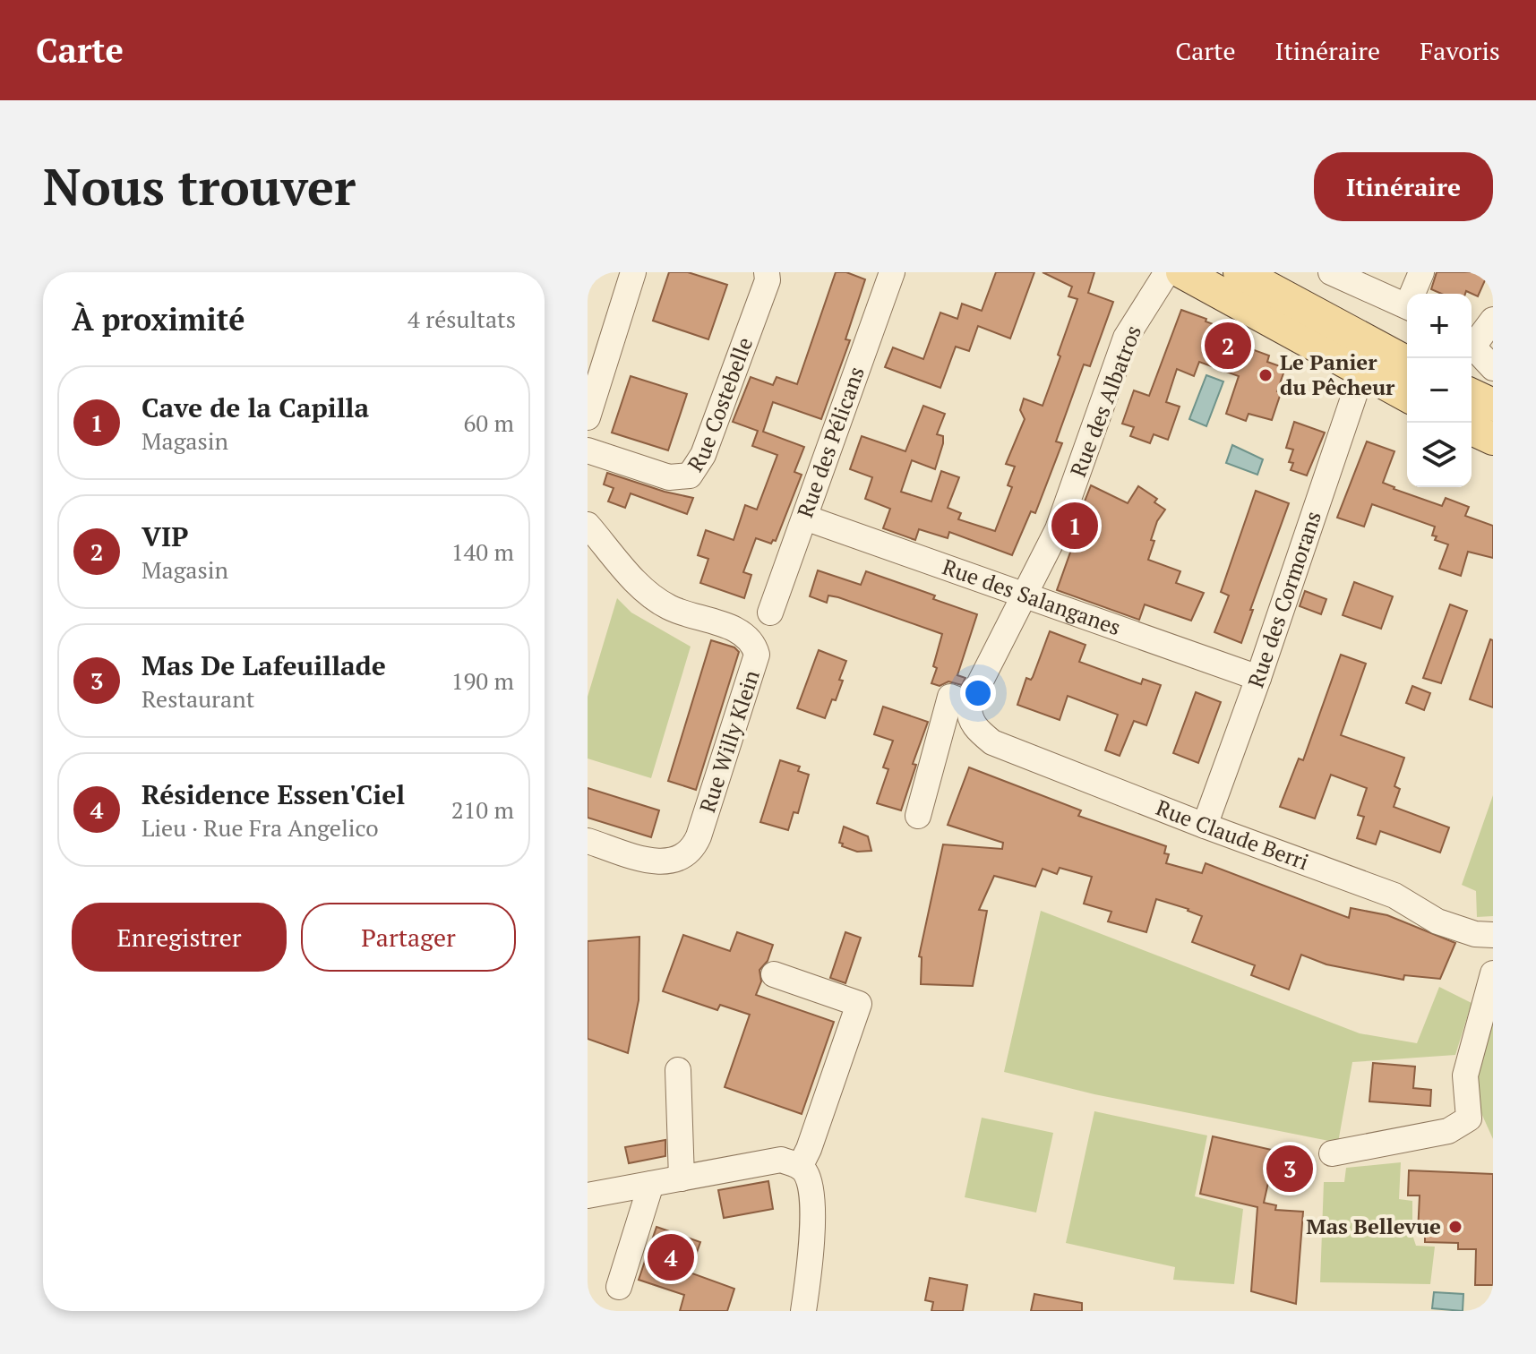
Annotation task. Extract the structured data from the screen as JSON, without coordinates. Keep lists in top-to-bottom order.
{
  "streets": {
    "street": [
      "Rue des Albatros",
      "Rue Costebelle",
      "Rue des Pélicans",
      "Rue des Salanganes",
      "Rue des Cormorans",
      "Rue Willy Klein",
      "Rue Claude Berri"
    ]
  },
  "crossings": [
    ["Rue des Albatros", "Rue des Salanganes"],
    ["Rue des Albatros", "Rue Claude Berri"],
    ["Rue des Pélicans", "Rue des Salanganes"],
    ["Rue des Salanganes", "Rue des Cormorans"],
    ["Rue des Cormorans", "Rue Claude Berri"]
  ],
  "places": ["Le Panier du Pêcheur", "Mas Bellevue"],
  "page": {
    "header": "Carte",
    "nav": ["Carte", "Itinéraire", "Favoris"],
    "buttons": [
      "Itinéraire",
      ["Enregistrer", "Partager"]
    ],
    "title": "Nous trouver",
    "heading": ["À proximité", "4 résultats"],
    "map_buttons": ["+", "−"],
    "pins": [
      "2",
      "1",
      "3",
      "4"
    ],
    "list": [
      {
        "mark": "1",
        "name": "Cave de la Capilla",
        "note": "Magasin",
        "value": "60 m"
      },
      {
        "mark": "2",
        "name": "VIP",
        "note": "Magasin",
        "value": "140 m"
      },
      {
        "mark": "3",
        "name": "Mas De Lafeuillade",
        "note": "Restaurant",
        "value": "190 m"
      },
      {
        "mark": "4",
        "name": "Résidence Essen'Ciel",
        "note": "Lieu · Rue Fra Angelico",
        "value": "210 m"
      }
    ]
  }
}
